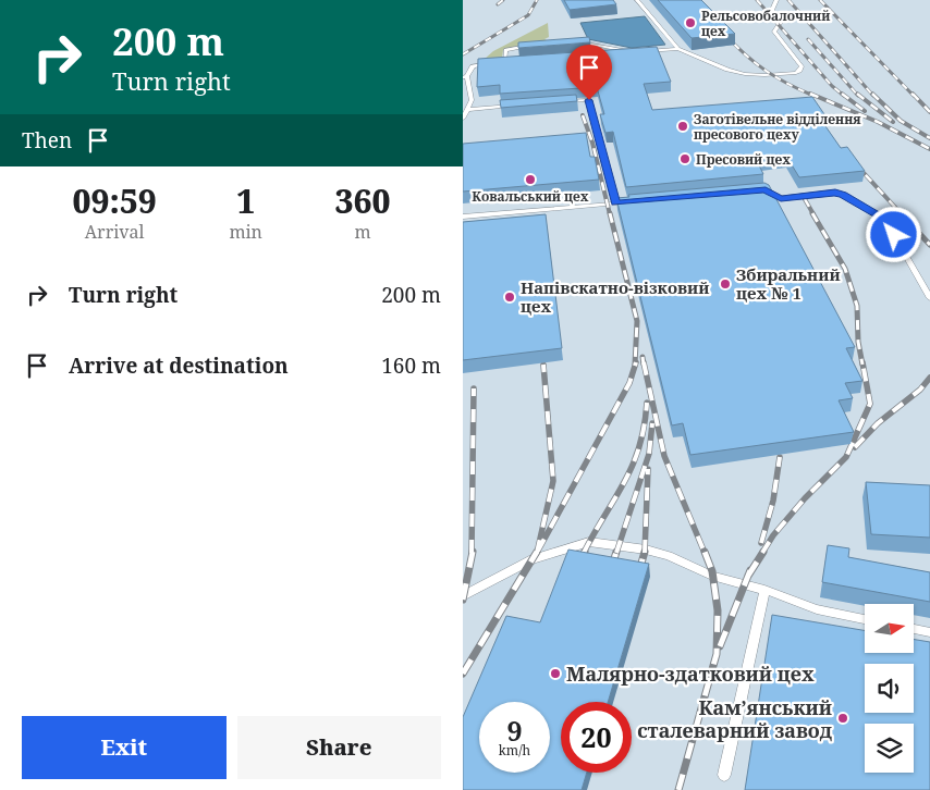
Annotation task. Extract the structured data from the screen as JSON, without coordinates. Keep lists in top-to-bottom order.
{
  "places": [
    "Рельсовобалочний цех",
    "Заготівельне відділення пресового цеху",
    "Пресовий цех",
    "Ковальський цех",
    "Збиральний цех № 1",
    "Напівскатно-візковий цех",
    "Малярно-здатковий цех",
    "Кам’янський сталеварний завод"
  ],
  "north": "right",
  "page": {
    "turn": ["200 m", "Turn right"],
    "then": "Then",
    "eta": [
      "09:59",
      "Arrival",
      "1",
      "min",
      "360",
      "m"
    ],
    "list": [
      {
        "name": "Turn right",
        "value": "200 m"
      },
      {
        "name": "Arrive at destination",
        "value": "160 m"
      }
    ],
    "speed": "9 km/h",
    "limit": "20",
    "buttons": ["Exit", "Share"]
  }
}
